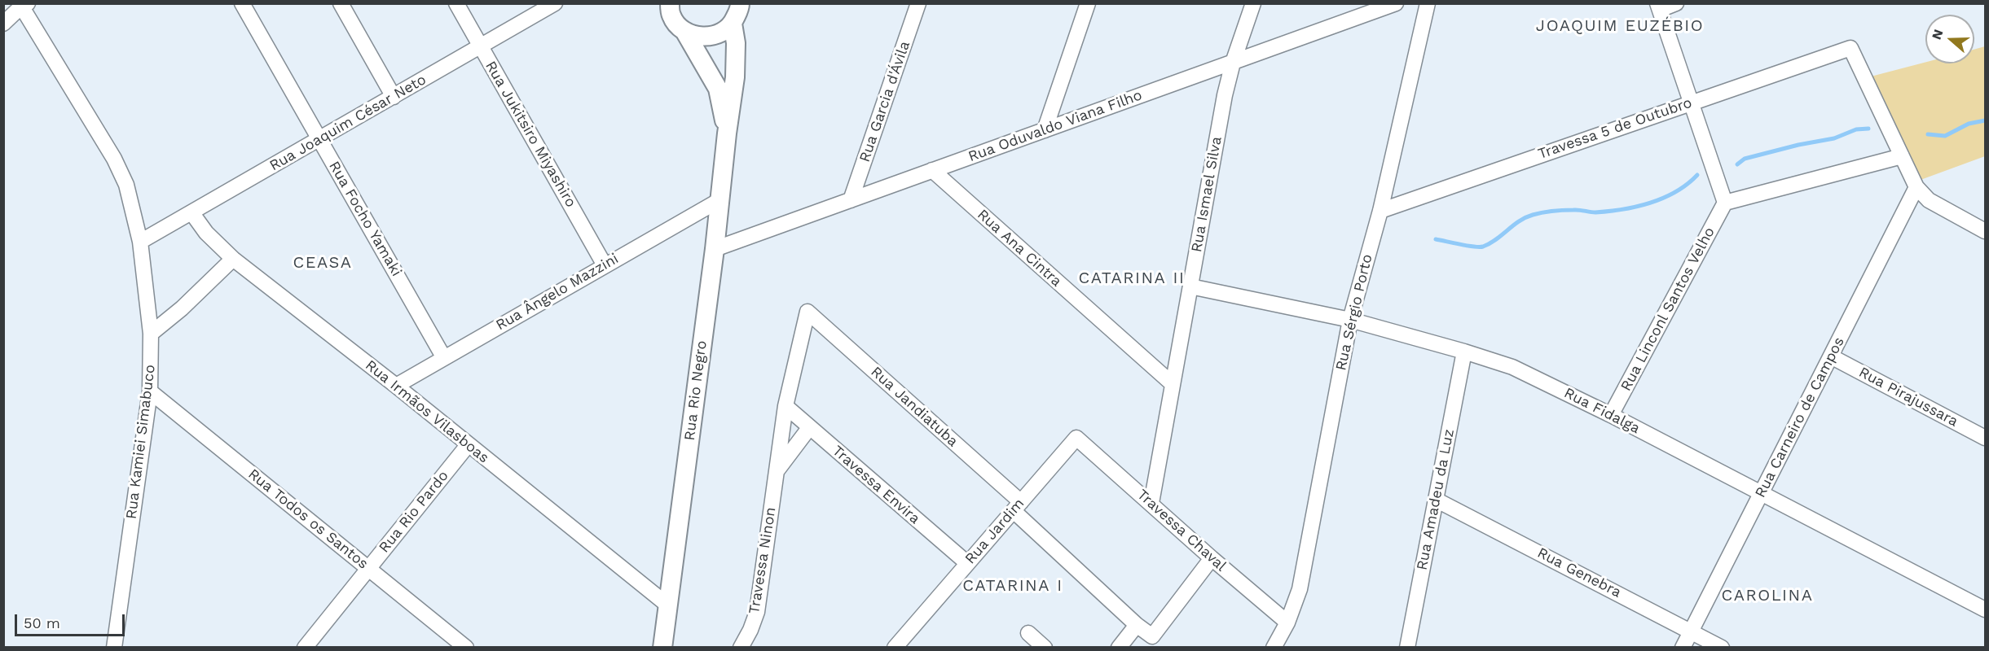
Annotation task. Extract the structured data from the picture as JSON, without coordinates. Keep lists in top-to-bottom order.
{
  "streets": {
    "main road": ["Rua Rio Negro"],
    "street": [
      "Rua Garcia d'Ávila",
      "Rua Joaquim César Neto",
      "Rua Oduvaldo Viana Filho",
      "Travessa 5 de Outubro",
      "Rua Jukitsiro Miyashiro",
      "Rua Ismael Silva",
      "Rua Focho Yamaki",
      "Rua Ana Cintra",
      "Rua Ângelo Mazzini",
      "Rua Linconl Santos Velho",
      "Rua Sérgio Porto",
      "Rua Pirajussara",
      "Rua Jandiatuba",
      "Rua Fidalga",
      "Rua Irmãos Vilasboas",
      "Rua Carneiro de Campos",
      "Rua Kamiei Simabuco",
      "Travessa Envira",
      "Rua Amadeu da Luz",
      "Rua Rio Pardo",
      "Rua Todos os Santos",
      "Travessa Chaval",
      "Rua Jardim",
      "Travessa Ninon",
      "Rua Genebra"
    ]
  },
  "crossings": [
    ["Rua Garcia d'Ávila", "Rua Oduvaldo Viana Filho"],
    ["Rua Joaquim César Neto", "Rua Jukitsiro Miyashiro"],
    ["Rua Joaquim César Neto", "Rua Focho Yamaki"],
    ["Rua Joaquim César Neto", "Rua Irmãos Vilasboas"],
    ["Rua Joaquim César Neto", "Rua Kamiei Simabuco"],
    ["Rua Oduvaldo Viana Filho", "Rua Ismael Silva"],
    ["Rua Oduvaldo Viana Filho", "Rua Ana Cintra"],
    ["Rua Oduvaldo Viana Filho", "Rua Rio Negro"],
    ["Travessa 5 de Outubro", "Rua Sérgio Porto"],
    ["Rua Jukitsiro Miyashiro", "Rua Ângelo Mazzini"],
    ["Rua Ismael Silva", "Rua Ana Cintra"],
    ["Rua Ismael Silva", "Rua Fidalga"],
    ["Rua Ismael Silva", "Travessa Chaval"],
    ["Rua Focho Yamaki", "Rua Ângelo Mazzini"],
    ["Rua Ângelo Mazzini", "Rua Rio Negro"],
    ["Rua Ângelo Mazzini", "Rua Irmãos Vilasboas"],
    ["Rua Linconl Santos Velho", "Rua Fidalga"],
    ["Rua Sérgio Porto", "Rua Fidalga"],
    ["Rua Sérgio Porto", "Travessa Chaval"],
    ["Rua Rio Negro", "Rua Irmãos Vilasboas"],
    ["Rua Pirajussara", "Rua Carneiro de Campos"],
    ["Rua Jandiatuba", "Travessa Chaval"],
    ["Rua Jandiatuba", "Rua Jardim"],
    ["Rua Jandiatuba", "Travessa Ninon"],
    ["Rua Fidalga", "Rua Carneiro de Campos"],
    ["Rua Fidalga", "Rua Amadeu da Luz"],
    ["Rua Irmãos Vilasboas", "Rua Rio Pardo"],
    ["Rua Carneiro de Campos", "Rua Genebra"],
    ["Rua Kamiei Simabuco", "Rua Todos os Santos"],
    ["Travessa Envira", "Rua Jardim"],
    ["Travessa Envira", "Travessa Ninon"],
    ["Rua Amadeu da Luz", "Rua Genebra"],
    ["Rua Rio Pardo", "Rua Todos os Santos"],
    ["Travessa Chaval", "Rua Jardim"]
  ],
  "districts": [
    "JOAQUIM EUZÉBIO",
    "CEASA",
    "CATARINA II",
    "CATARINA I",
    "CAROLINA"
  ],
  "scale_bar": "50 m",
  "north": "left"
}
